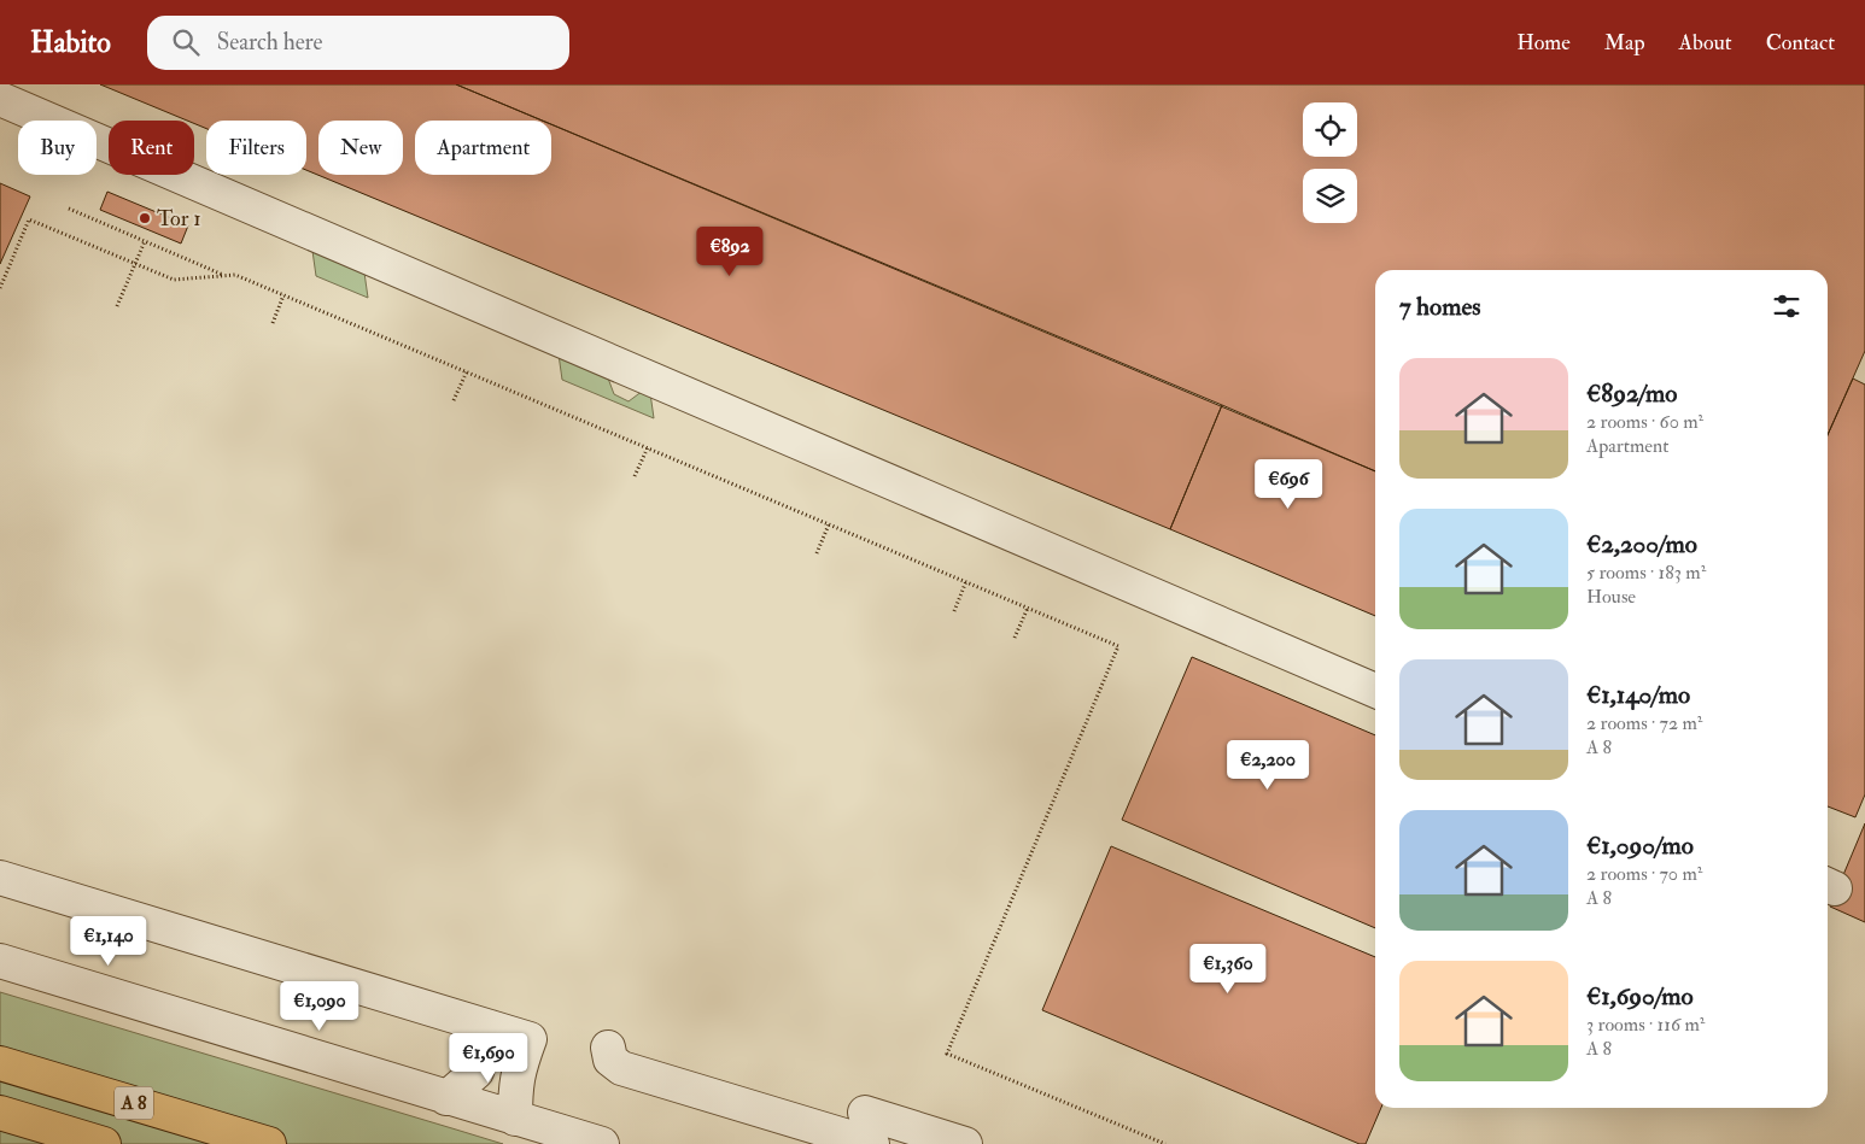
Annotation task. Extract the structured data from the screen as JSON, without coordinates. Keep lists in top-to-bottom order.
{
  "streets": {
    "highway": ["A 8"]
  },
  "places": ["Tor 1"],
  "page": {
    "header": "Habito",
    "search": "Search here",
    "nav": [
      "Home",
      "Map",
      "About",
      "Contact"
    ],
    "chip": [
      "Buy",
      "Rent",
      "Filters",
      "New",
      "Apartment"
    ],
    "price": [
      "€892",
      "€696",
      "€2,200",
      "€1,140",
      "€1,360",
      "€1,090",
      "€1,690"
    ],
    "heading": "7 homes",
    "list": [
      {
        "name": "€892/mo",
        "note": "2 rooms · 60 m² · Apartment"
      },
      {
        "name": "€2,200/mo",
        "note": "5 rooms · 183 m² · House"
      },
      {
        "name": "€1,140/mo",
        "note": "2 rooms · 72 m² · A 8"
      },
      {
        "name": "€1,090/mo",
        "note": "2 rooms · 70 m² · A 8"
      },
      {
        "name": "€1,690/mo",
        "note": "3 rooms · 116 m² · A 8"
      }
    ]
  }
}
